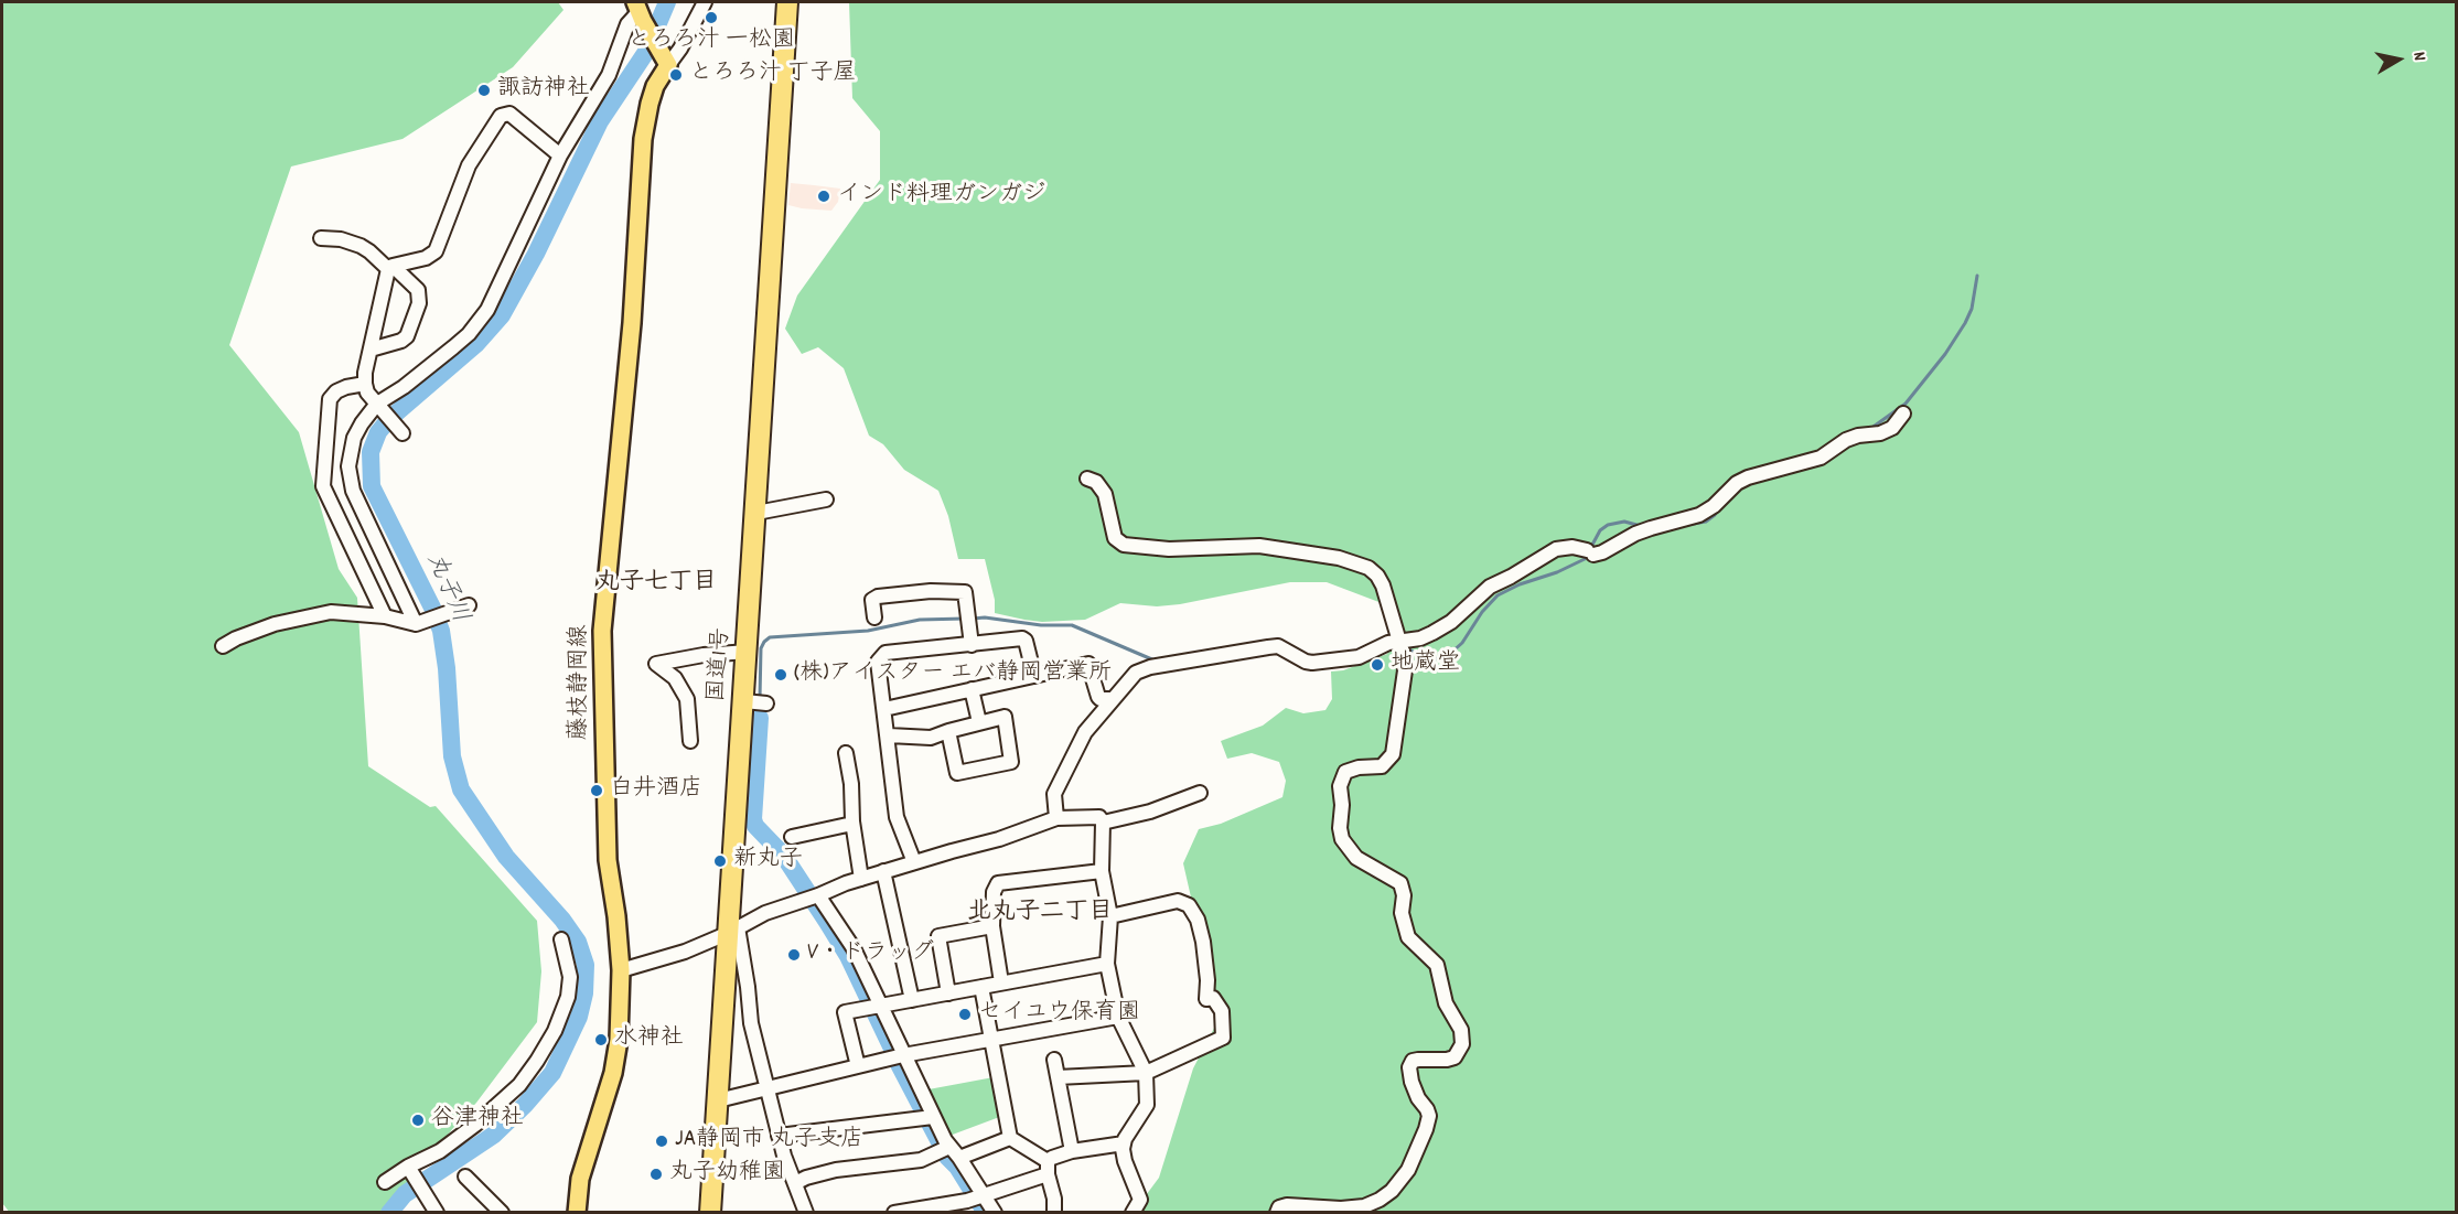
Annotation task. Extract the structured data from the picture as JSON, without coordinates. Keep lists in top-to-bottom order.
{
  "streets": {
    "highway": ["国道1号"],
    "main road": ["藤枝静岡線"]
  },
  "districts": ["丸子七丁目", "北丸子二丁目"],
  "water": ["丸子川"],
  "places": [
    "とろろ汁 一松園",
    "とろろ汁 丁子屋",
    "諏訪神社",
    "インド料理ガンガジ",
    "地蔵堂",
    "(株)アイスター エバ静岡営業所",
    "白井酒店",
    "新丸子",
    "V・ドラッグ",
    "セイユウ保育園",
    "水神社",
    "谷津神社",
    "JA静岡市 丸子支店",
    "丸子幼稚園"
  ],
  "north": "right"
}
